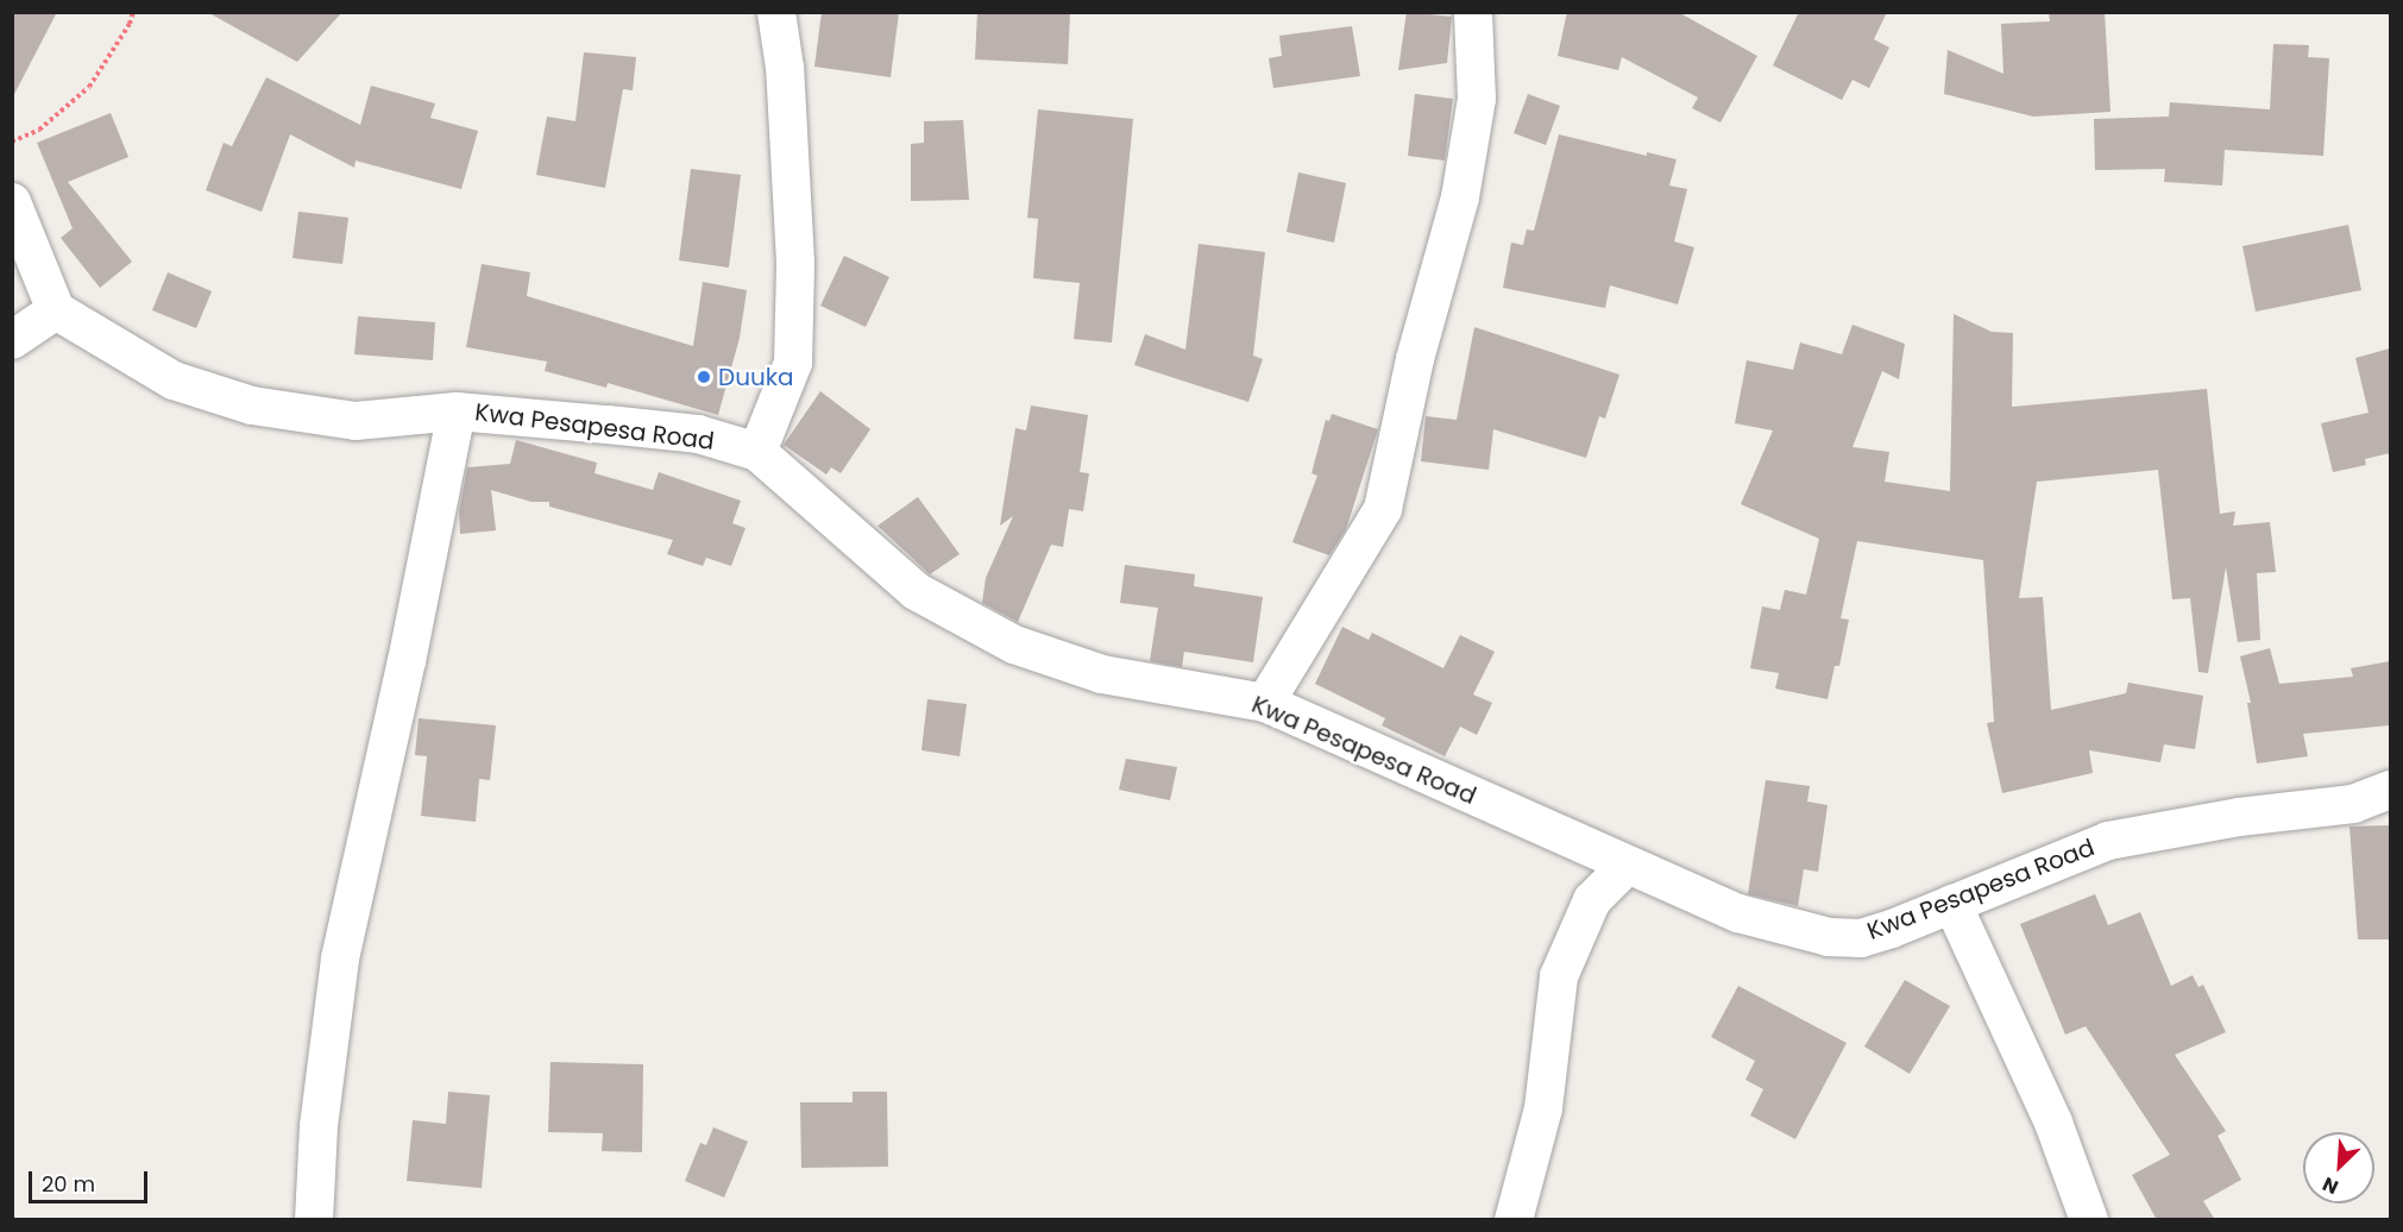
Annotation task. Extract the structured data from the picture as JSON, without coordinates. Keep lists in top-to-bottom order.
{
  "streets": {
    "street": ["Kwa Pesapesa Road"]
  },
  "places": ["Duuka"],
  "scale_bar": "20 m",
  "north": "bottom left"
}
